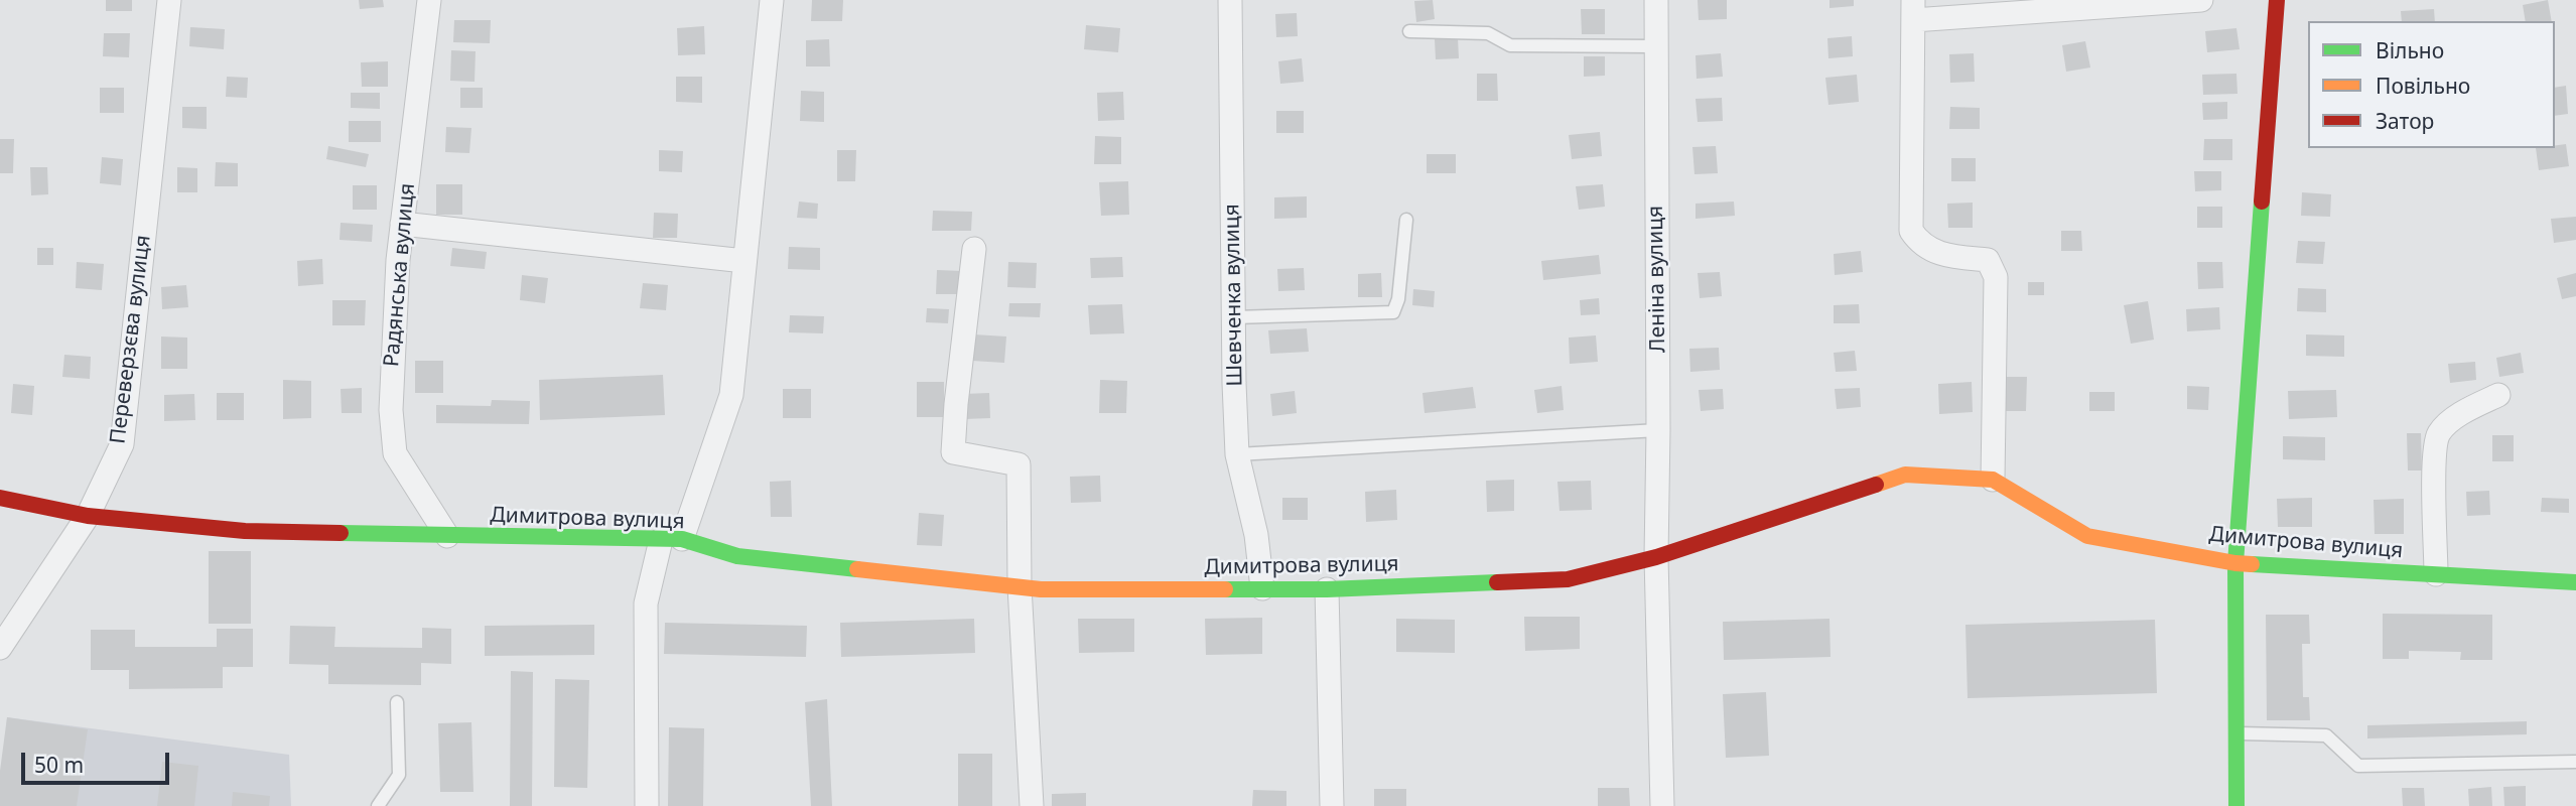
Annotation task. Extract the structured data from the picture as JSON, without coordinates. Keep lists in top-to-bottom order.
{
  "streets": {
    "street": [
      "Радянська вулиця",
      "Леніна вулиця",
      "Шевченка вулиця",
      "Переверзєва вулиця",
      "Димитрова вулиця"
    ]
  },
  "crossings": [
    ["Радянська вулиця", "Димитрова вулиця"],
    ["Леніна вулиця", "Димитрова вулиця"],
    ["Шевченка вулиця", "Димитрова вулиця"],
    ["Переверзєва вулиця", "Димитрова вулиця"]
  ],
  "legend": ["Вільно", "Повільно", "Затор"],
  "scale_bar": "50 m"
}
